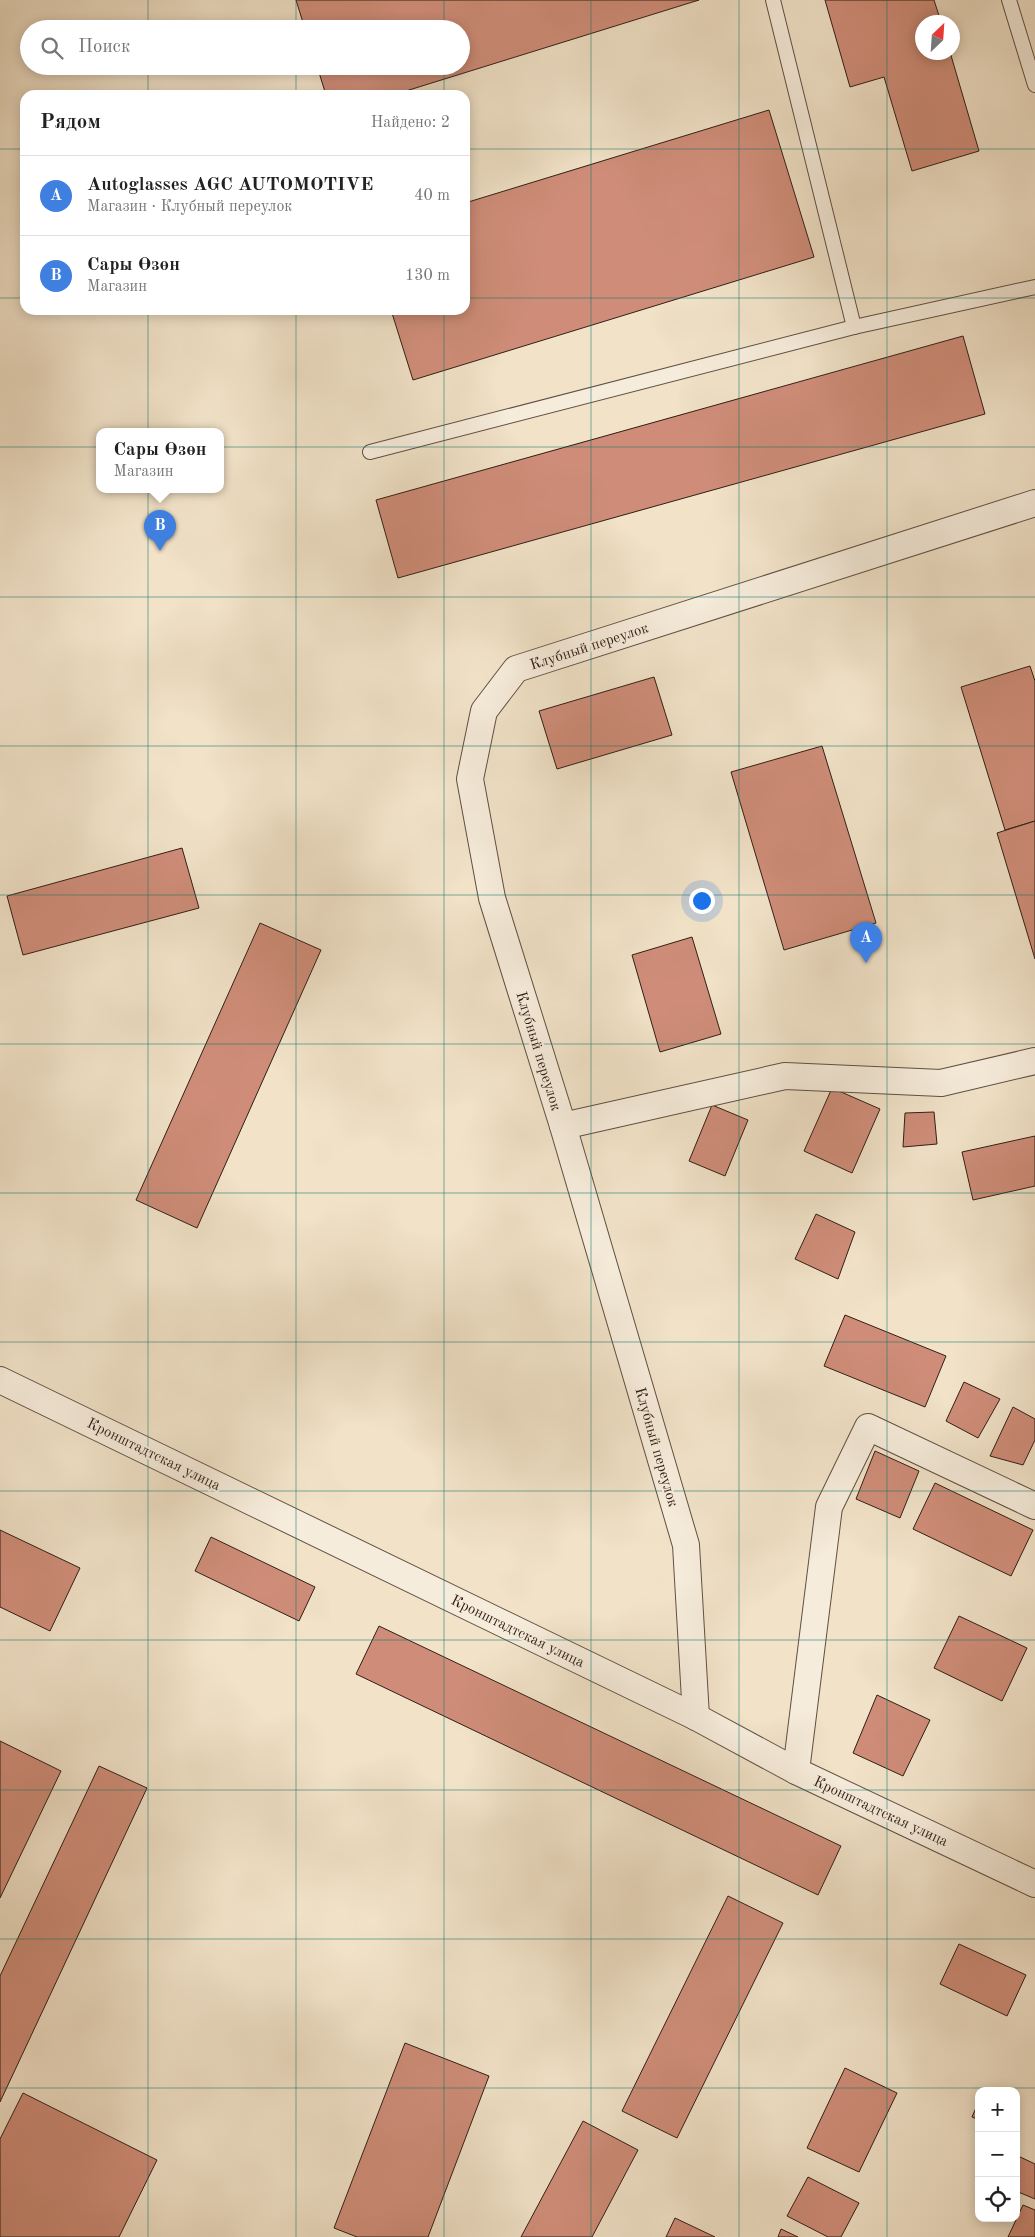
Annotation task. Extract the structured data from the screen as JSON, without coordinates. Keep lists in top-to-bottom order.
{
  "streets": {
    "street": ["Клубный переулок", "Кронштадтская улица"]
  },
  "crossings": [
    ["Клубный переулок", "Кронштадтская улица"]
  ],
  "north": "top right",
  "page": {
    "search": "Поиск",
    "heading": ["Рядом", "Найдено: 2"],
    "list": [
      {
        "mark": "A",
        "name": "Autoglasses AGC AUTOMOTIVE",
        "note": "Магазин · Клубный переулок",
        "value": "40 m"
      },
      {
        "mark": "B",
        "name": "Сары Өзөн",
        "note": "Магазин",
        "value": "130 m"
      }
    ],
    "popup": ["Сары Өзөн", "Магазин"],
    "pins": ["B", "A"],
    "map_buttons": ["+", "−"]
  }
}
